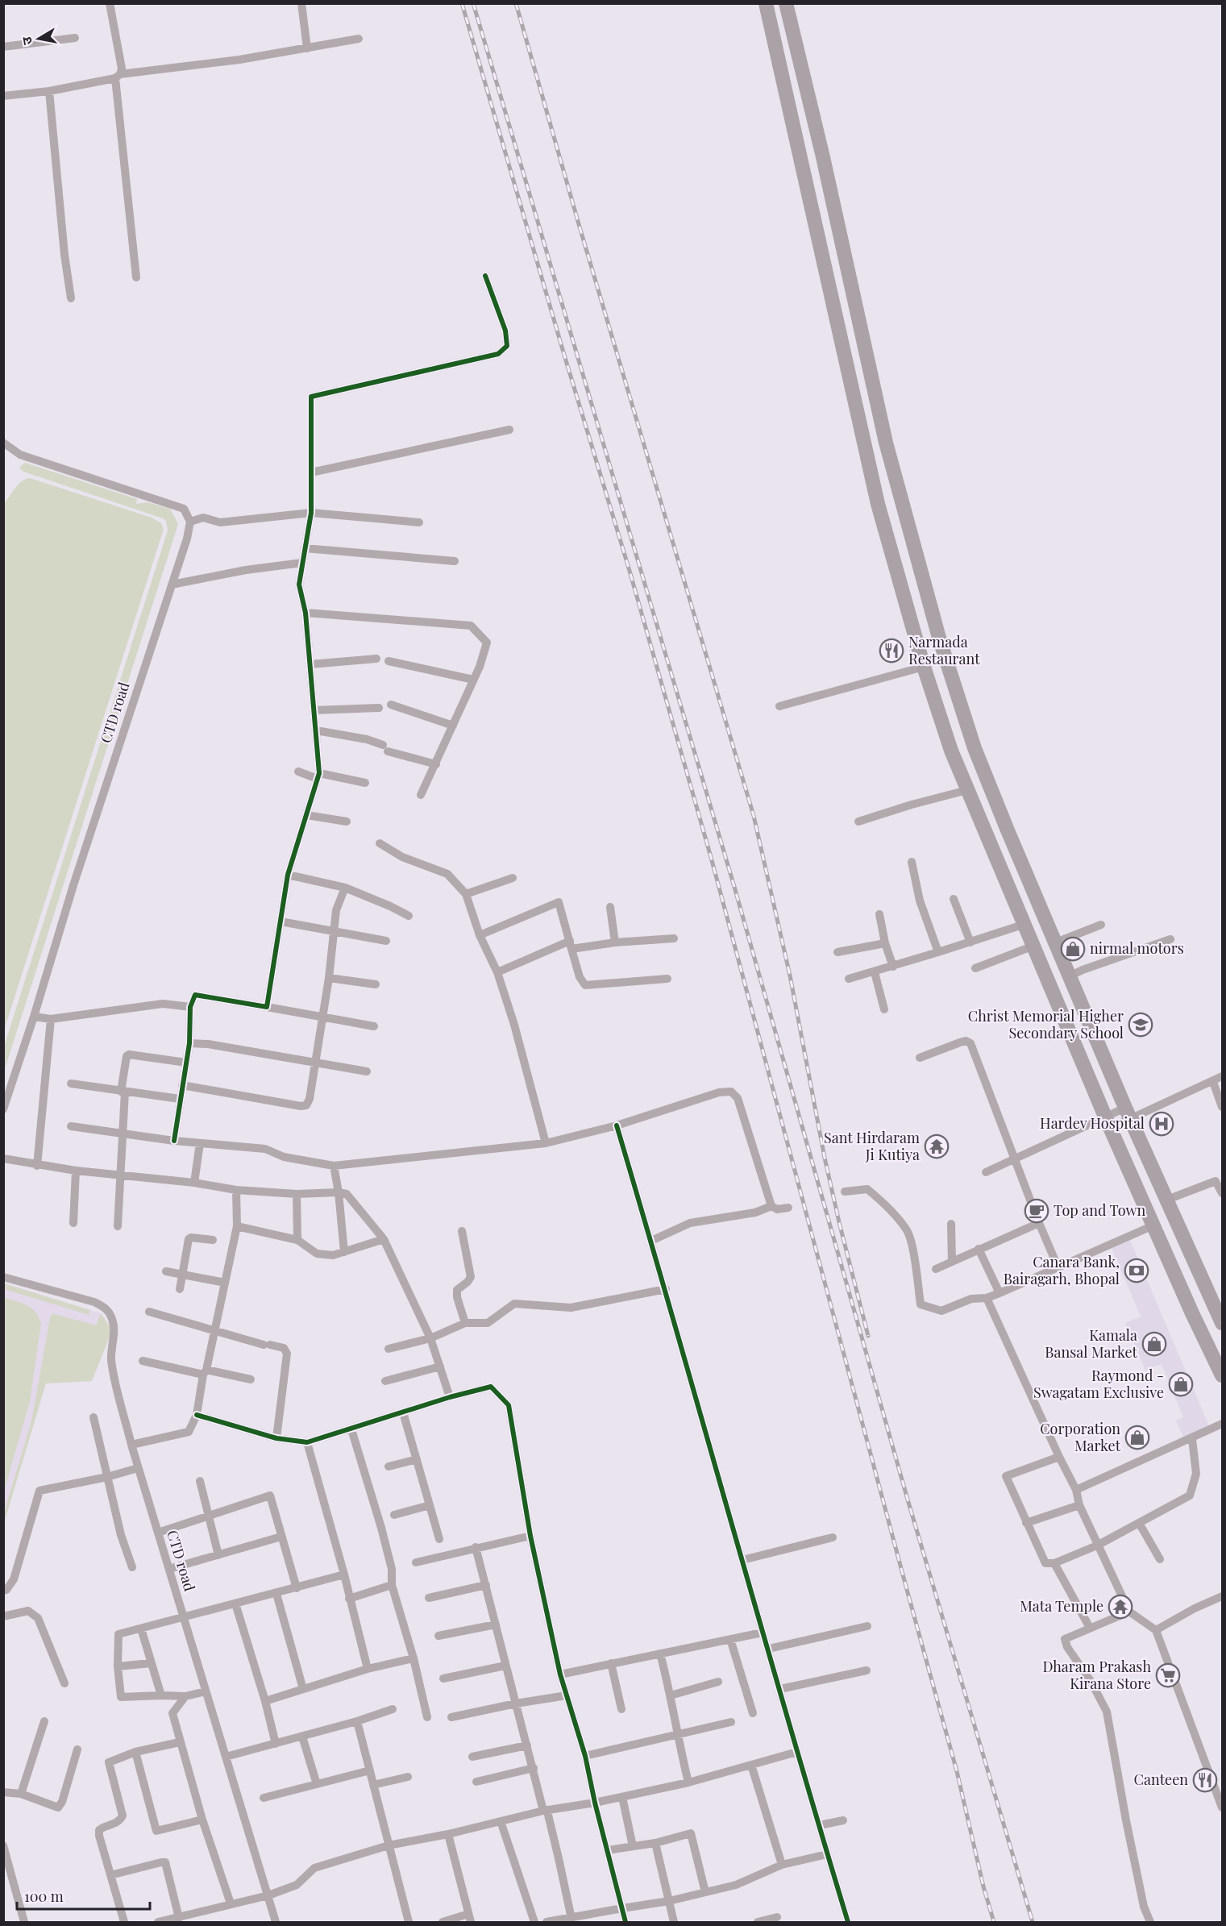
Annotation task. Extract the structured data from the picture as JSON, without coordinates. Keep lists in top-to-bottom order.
{
  "streets": {
    "street": ["CTD road"]
  },
  "places": {
    "restaurant": ["Narmada Restaurant", "Canteen"],
    "shop": [
      "nirmal motors",
      "Kamala Bansal Market",
      "Raymond - Swagatam Exclusive",
      "Corporation Market"
    ],
    "school or university": ["Christ Memorial Higher Secondary School"],
    "hospital": ["Hardev Hospital"],
    "temple": ["Sant Hirdaram Ji Kutiya", "Mata Temple"],
    "cafe": ["Top and Town"],
    "bank": ["Canara Bank, Bairagarh, Bhopal"],
    "supermarket": ["Dharam Prakash Kirana Store"]
  },
  "scale_bar": "100 m",
  "north": "left"
}
